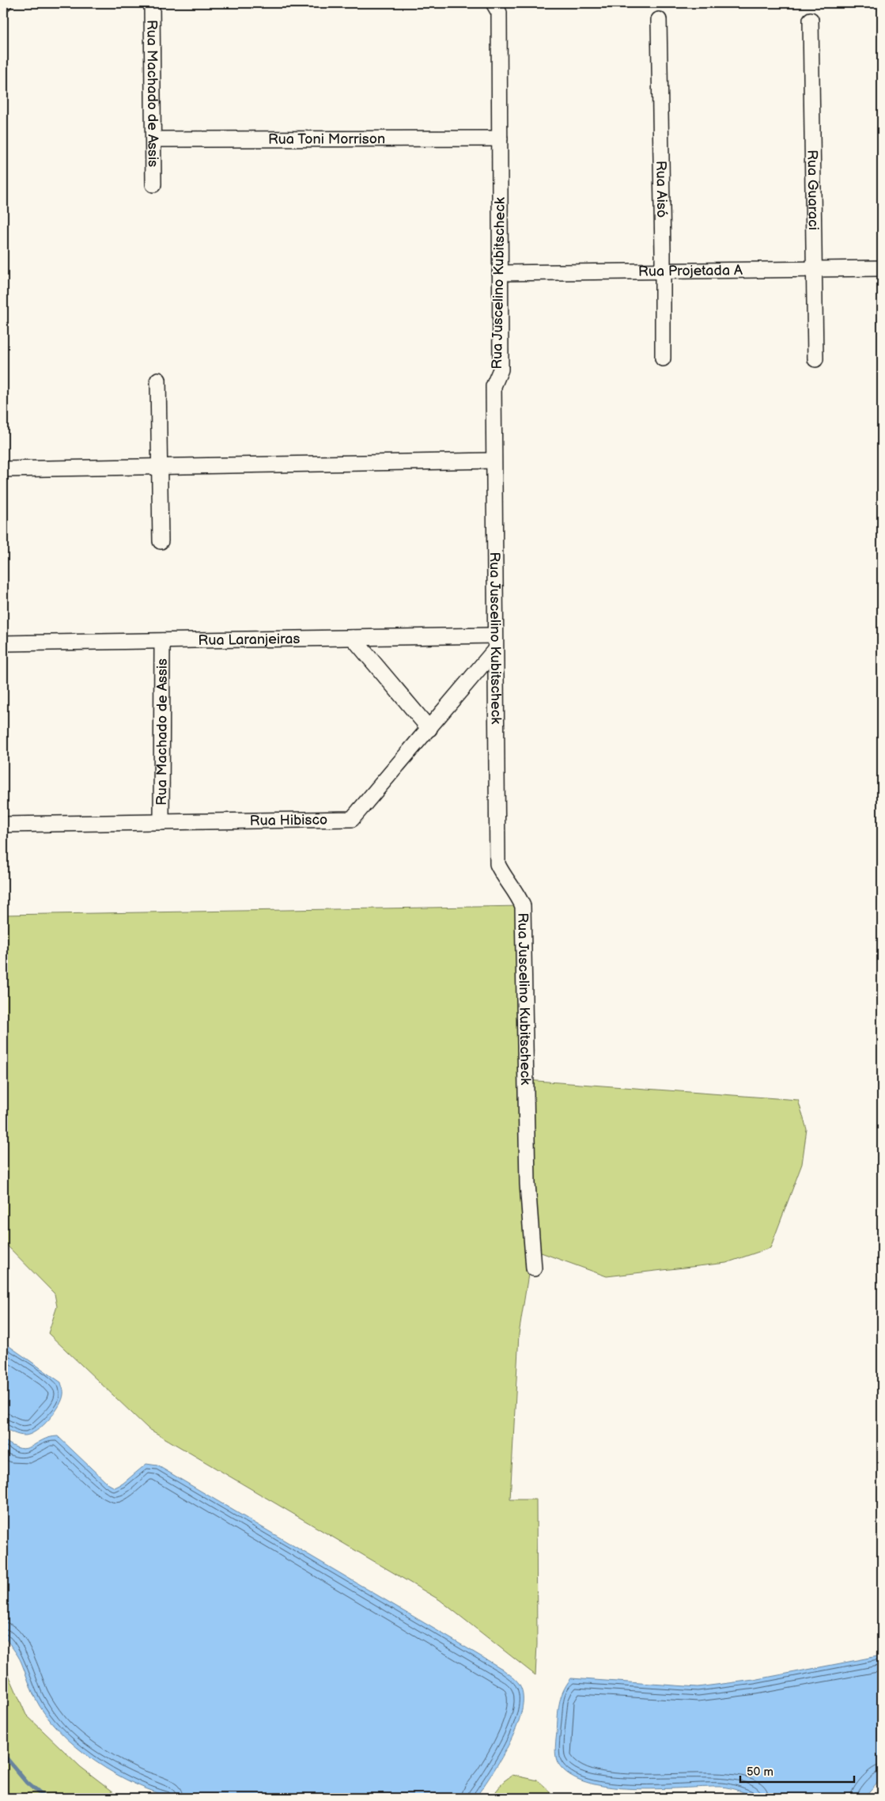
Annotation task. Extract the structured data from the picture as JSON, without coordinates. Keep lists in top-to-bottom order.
{
  "streets": {
    "street": [
      "Rua Machado de Assis",
      "Rua Toni Morrison",
      "Rua Aisó",
      "Rua Guaraci",
      "Rua Projetada A",
      "Rua Juscelino Kubitscheck",
      "Rua Laranjeiras",
      "Rua Hibisco"
    ]
  },
  "crossings": [
    ["Rua Machado de Assis", "Rua Toni Morrison"],
    ["Rua Machado de Assis", "Rua Laranjeiras"],
    ["Rua Machado de Assis", "Rua Hibisco"],
    ["Rua Toni Morrison", "Rua Juscelino Kubitscheck"],
    ["Rua Aisó", "Rua Projetada A"],
    ["Rua Guaraci", "Rua Projetada A"],
    ["Rua Projetada A", "Rua Juscelino Kubitscheck"],
    ["Rua Juscelino Kubitscheck", "Rua Laranjeiras"],
    ["Rua Juscelino Kubitscheck", "Rua Hibisco"],
    ["Rua Laranjeiras", "Rua Hibisco"]
  ],
  "scale_bar": "50 m"
}
